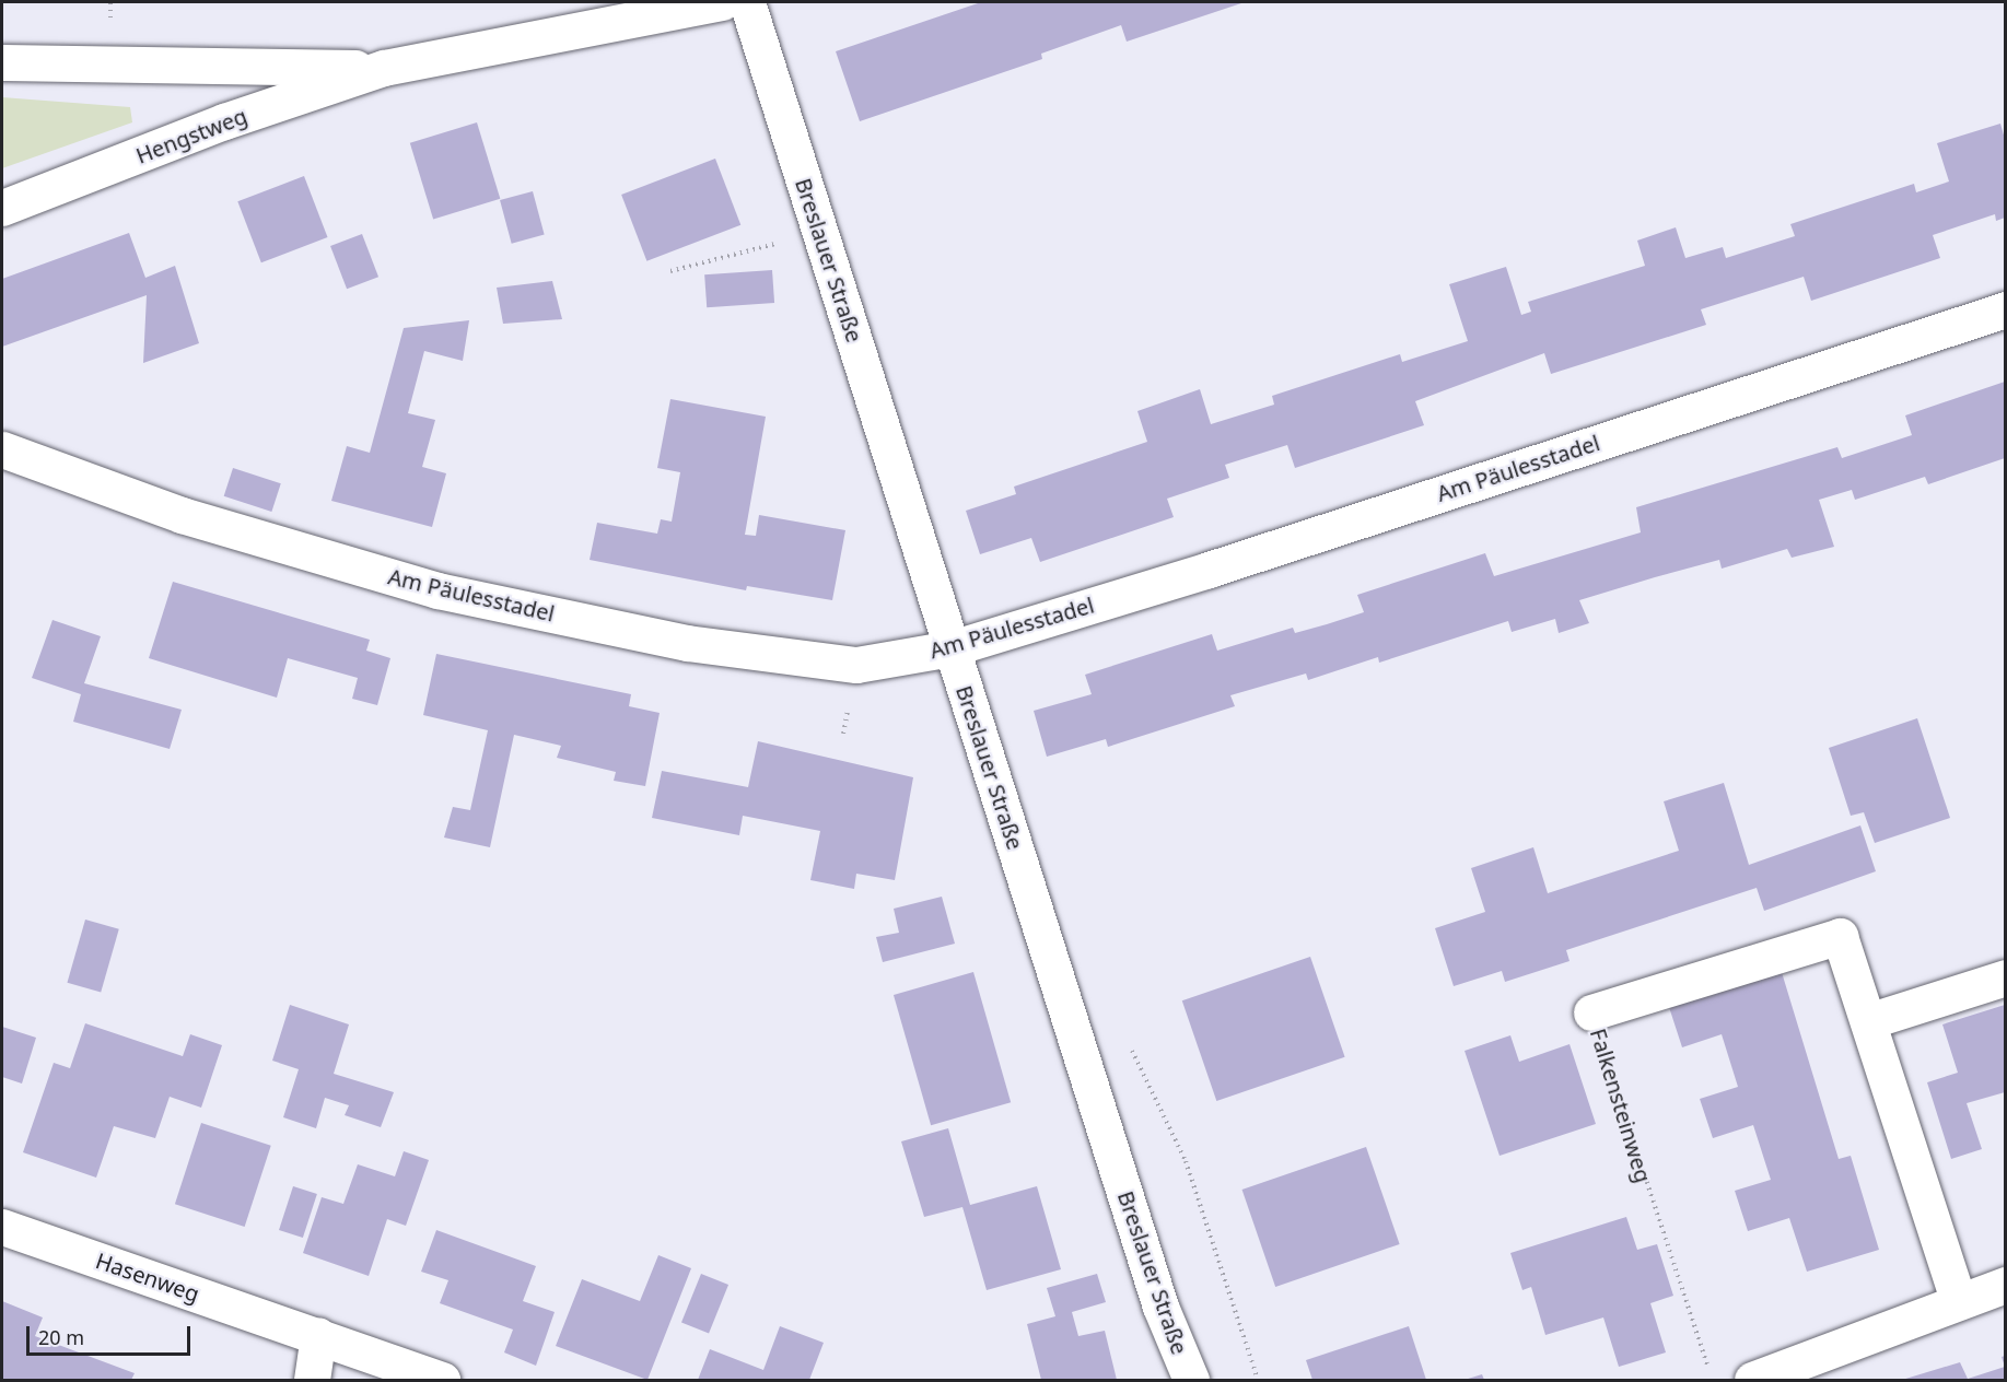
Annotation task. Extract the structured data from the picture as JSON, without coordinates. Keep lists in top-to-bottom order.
{
  "streets": {
    "street": [
      "Hengstweg",
      "Breslauer Straße",
      "Am Päulesstadel",
      "Falkensteinweg",
      "Hasenweg"
    ]
  },
  "crossings": [
    ["Breslauer Straße", "Am Päulesstadel"]
  ],
  "scale_bar": "20 m"
}
